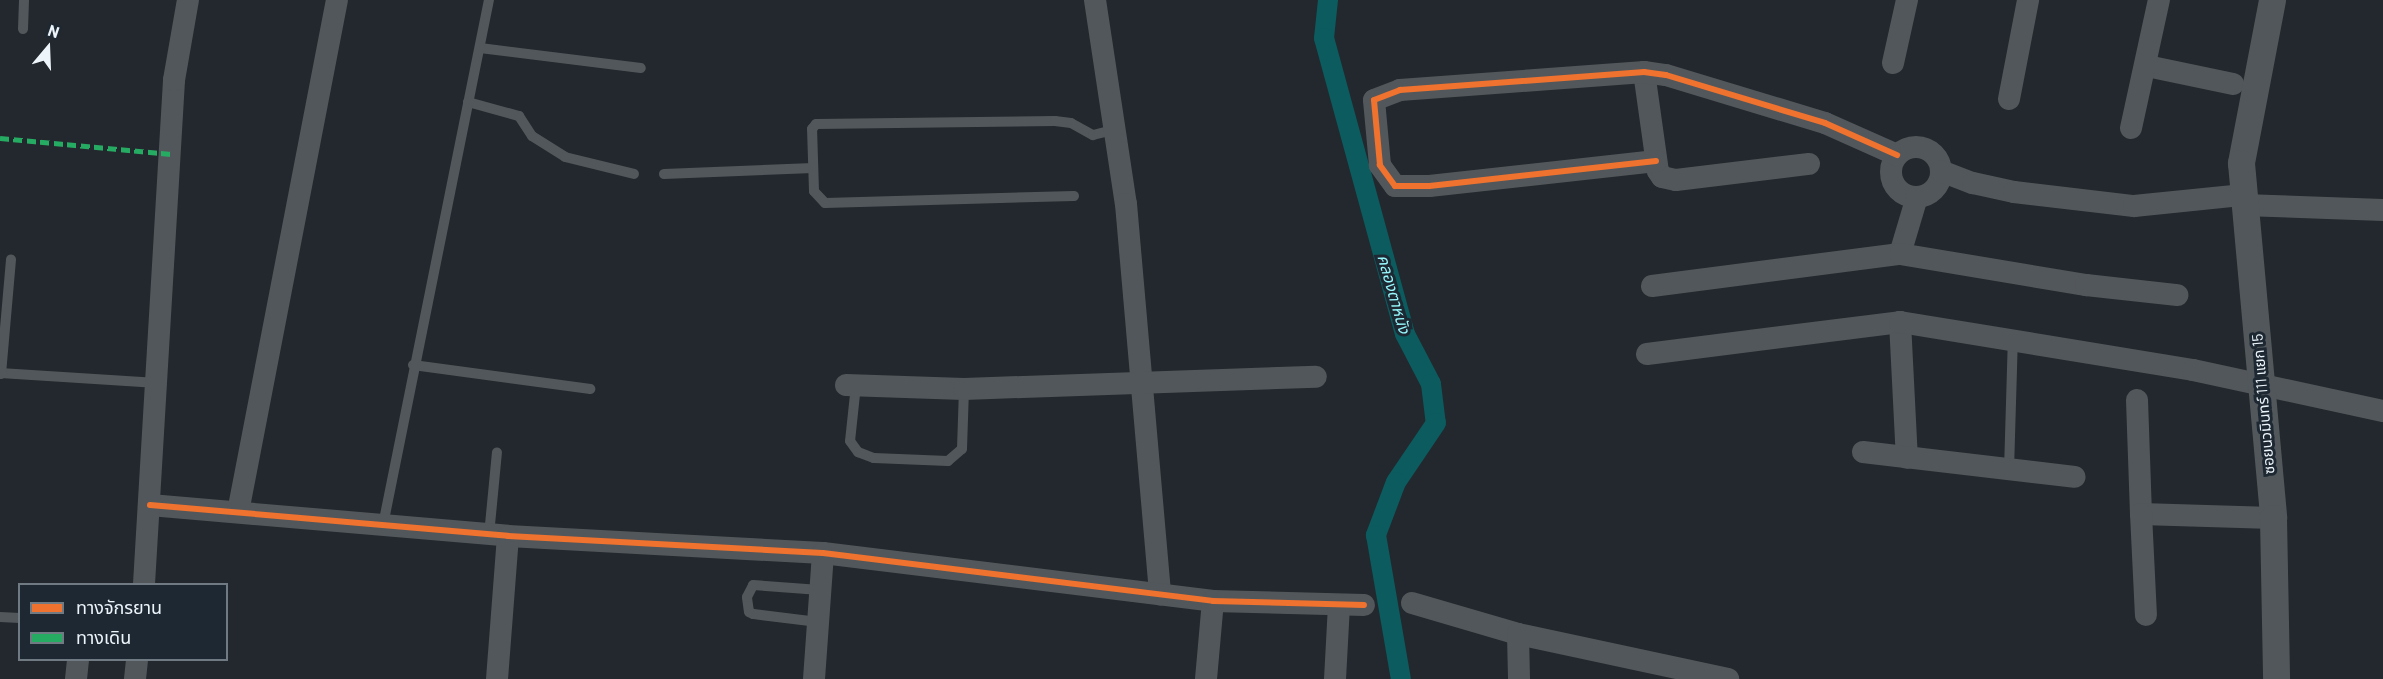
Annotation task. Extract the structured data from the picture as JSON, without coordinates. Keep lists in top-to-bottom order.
{
  "streets": {
    "street": ["ซอยนวมินทร์ 111 แยก 15"]
  },
  "water": ["คลองตาหนัง"],
  "legend": ["ทางจักรยาน", "ทางเดิน"],
  "north": "top"
}
